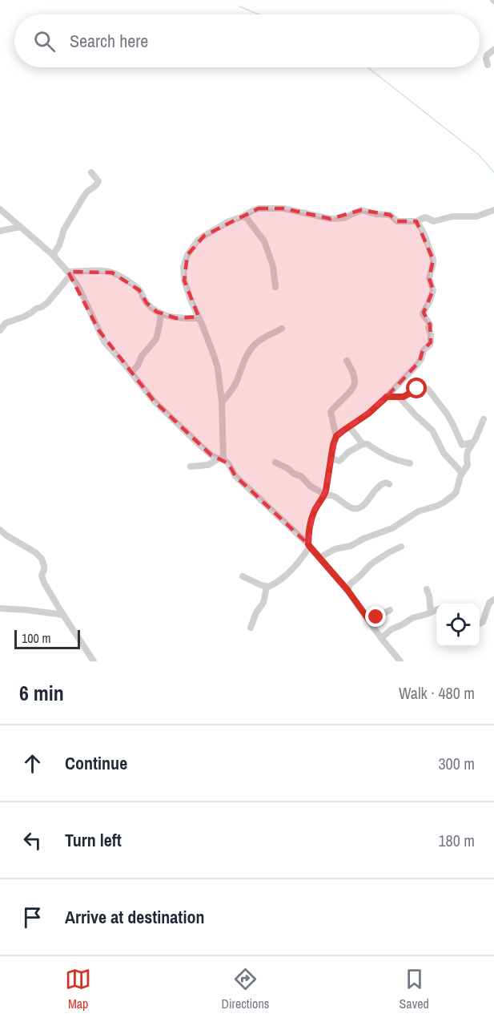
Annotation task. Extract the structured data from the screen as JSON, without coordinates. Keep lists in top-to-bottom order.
{
  "scale_bar": "100 m",
  "page": {
    "search": "Search here",
    "scale": "100 m",
    "heading": ["6 min", "Walk · 480 m"],
    "list": [
      ["Continue", "300 m"],
      ["Turn left", "180 m"],
      "Arrive at destination"
    ],
    "nav": ["Map", "Directions", "Saved"]
  }
}
